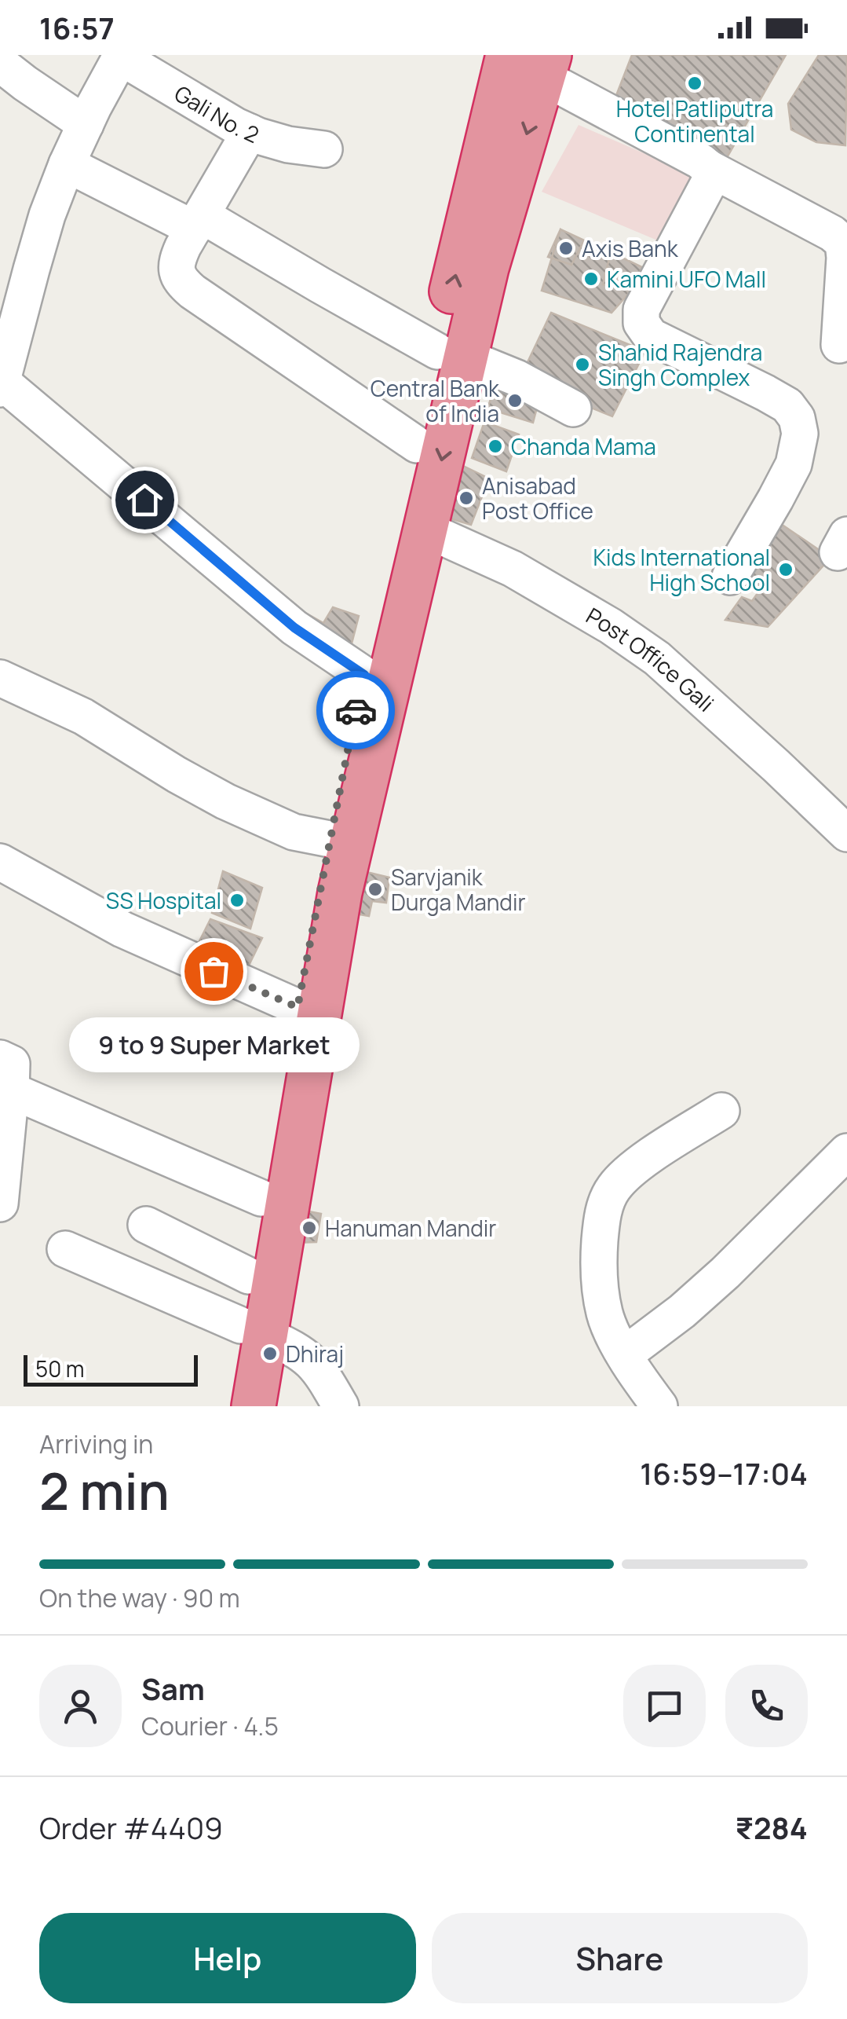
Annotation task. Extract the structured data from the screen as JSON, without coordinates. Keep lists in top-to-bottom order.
{
  "streets": {
    "street": ["Gali No. 2", "Post Office Gali"]
  },
  "places": [
    "Hotel Patliputra Continental",
    "Axis Bank",
    "Kamini UFO Mall",
    "Shahid Rajendra Singh Complex",
    "Central Bank of India",
    "Chanda Mama",
    "Anisabad Post Office",
    "Kids International High School",
    "Sarvjanik Durga Mandir",
    "SS Hospital",
    "9 to 9 Super Market",
    "Hanuman Mandir",
    "Dhiraj"
  ],
  "scale_bar": "50 m",
  "page": {
    "status": "16:57",
    "bubble": "9 to 9 Super Market",
    "scale": "50 m",
    "heading": ["2 min", "Arriving in", "16:59–17:04"],
    "panel": [
      "Sam",
      "Courier · 4.5",
      "Order #4409",
      "₹284"
    ],
    "bar": "On the way · 90 m",
    "buttons": ["Help", "Share"]
  }
}
